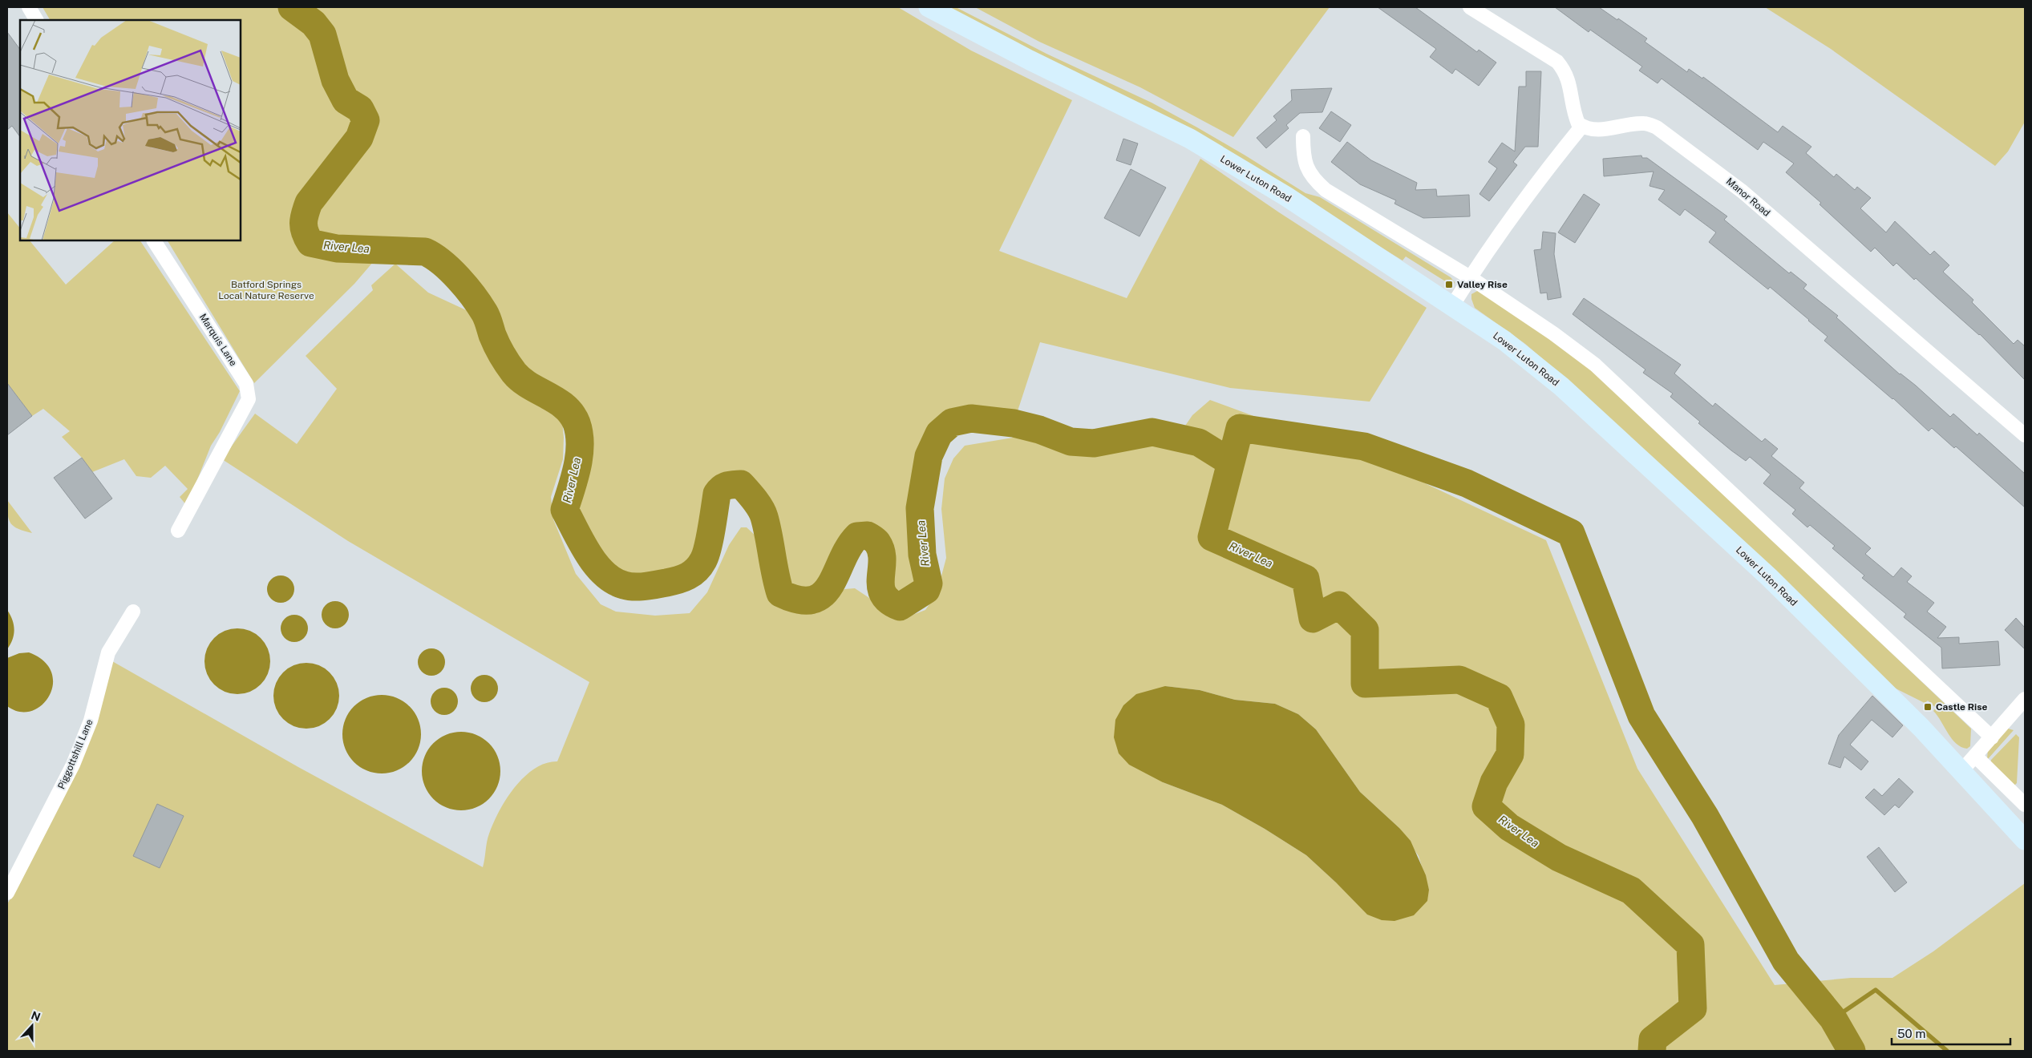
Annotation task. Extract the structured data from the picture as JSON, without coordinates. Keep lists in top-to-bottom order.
{
  "streets": {
    "main road": ["Lower Luton Road"],
    "street": ["Manor Road", "Marquis Lane", "Piggottshill Lane"]
  },
  "water": ["River Lea"],
  "parks": ["Batford Springs Local Nature Reserve"],
  "places": {
    "transit": ["Valley Rise", "Castle Rise"]
  },
  "scale_bar": "50 m",
  "north": "top"
}
